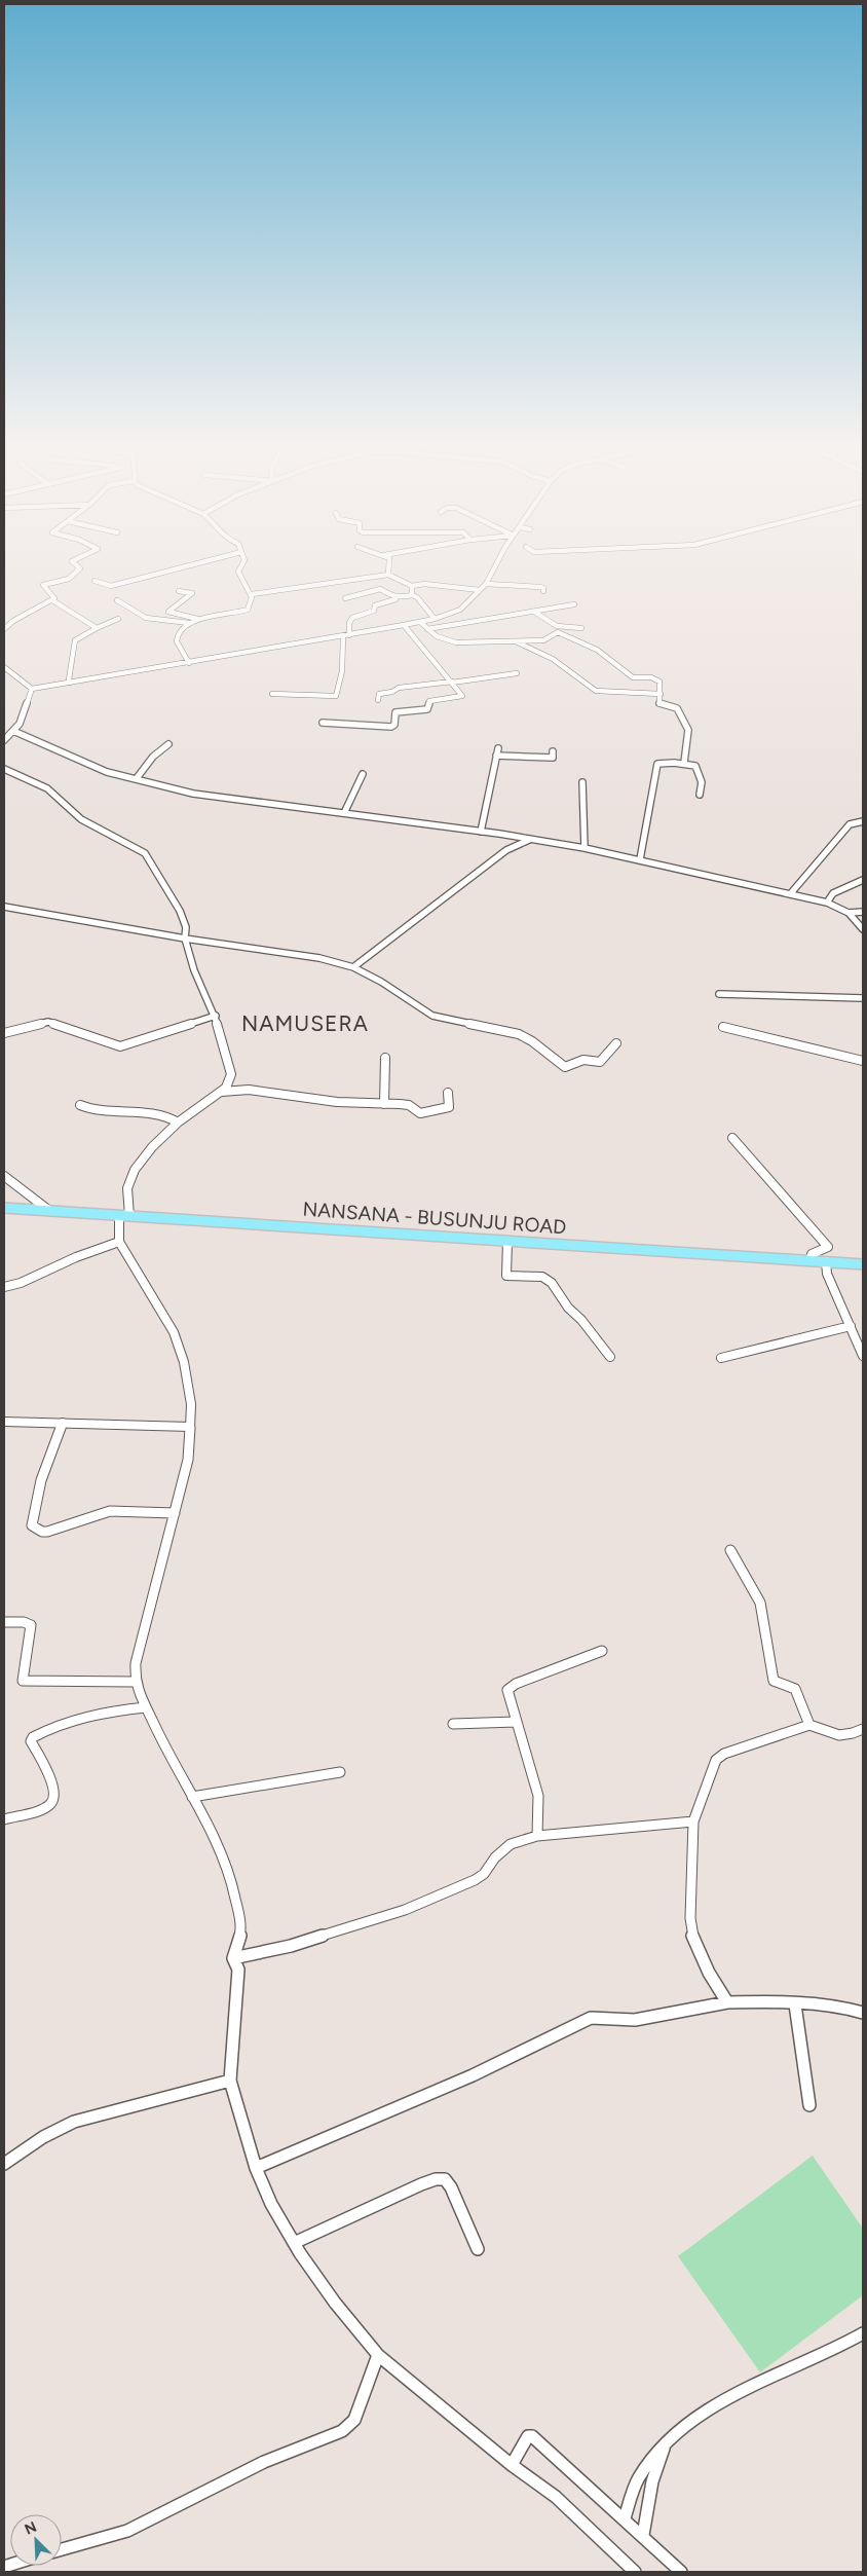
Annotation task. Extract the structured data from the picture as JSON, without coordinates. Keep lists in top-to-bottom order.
{
  "streets": {
    "main road": ["NANSANA - BUSUNJU ROAD"]
  },
  "districts": ["NAMUSERA"],
  "north": "top left"
}
